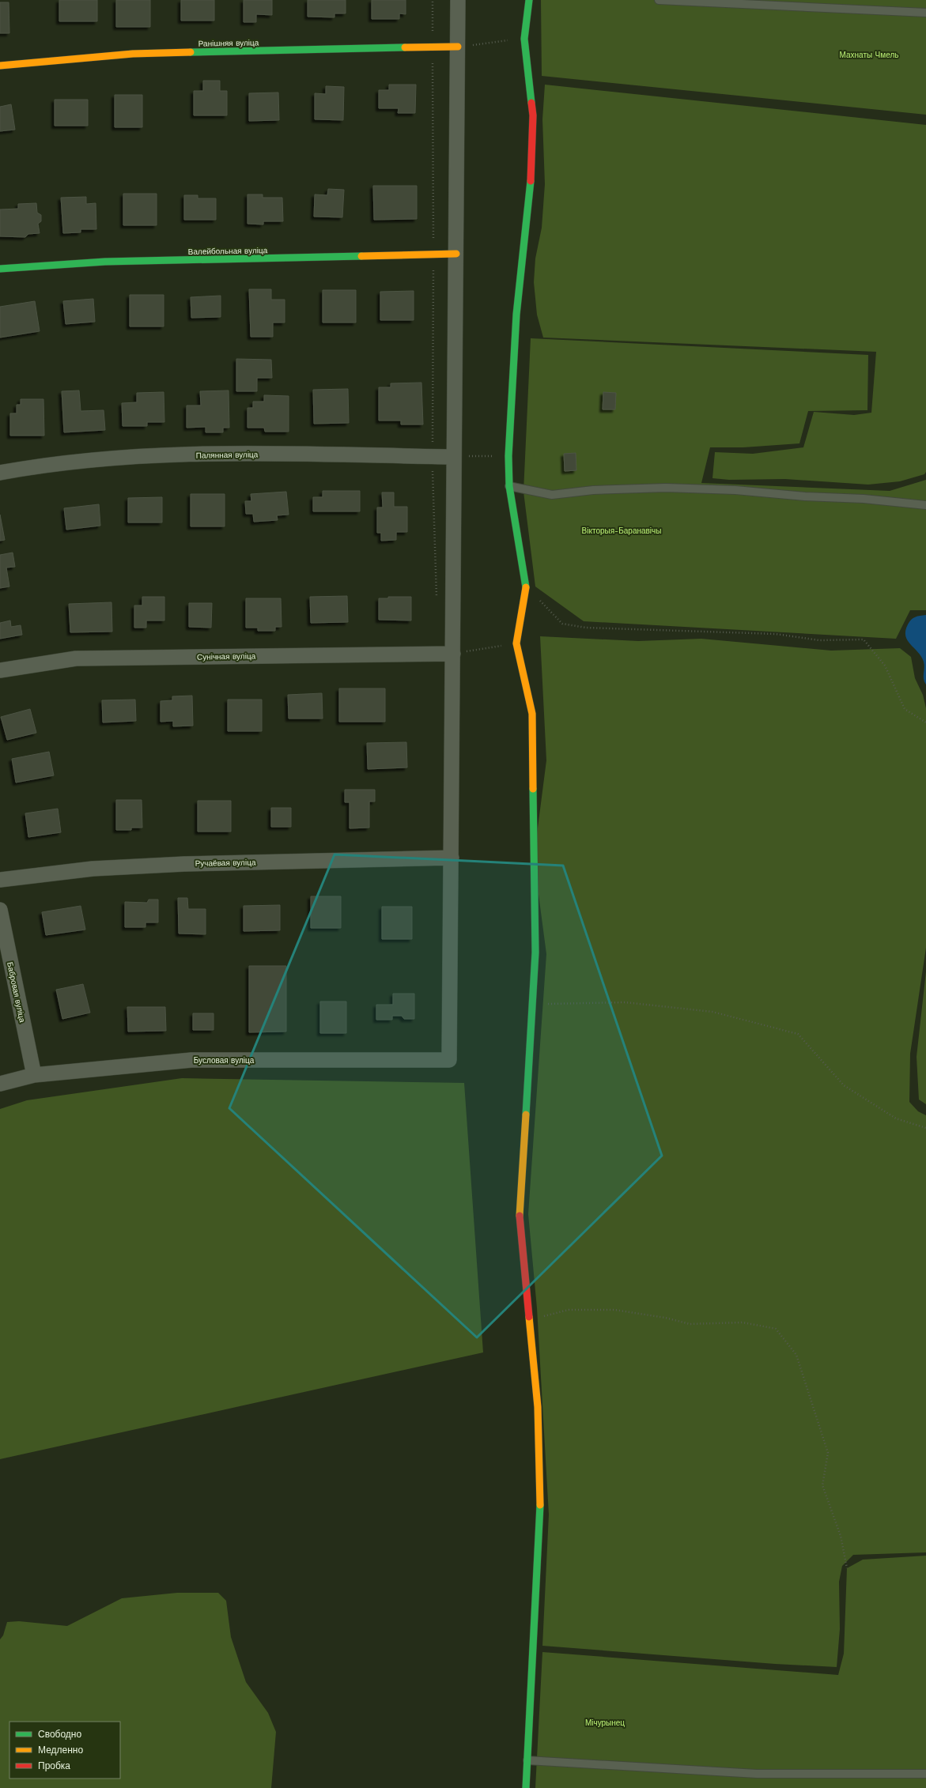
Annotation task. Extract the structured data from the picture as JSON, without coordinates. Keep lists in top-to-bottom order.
{
  "streets": {
    "street": [
      "Ранішняя вуліца",
      "Валейбольная вуліца",
      "Палянная вуліца",
      "Сунічная вуліца",
      "Ручаёвая вуліца",
      "Бабровая вуліца",
      "Бусловая вуліца"
    ]
  },
  "crossings": [
    ["Ручаёвая вуліца", "Бусловая вуліца"],
    ["Бабровая вуліца", "Бусловая вуліца"]
  ],
  "parks": ["Махнаты Чмель", "Вікторыя-Баранавічы", "Мічурынец"],
  "legend": ["Свободно", "Медленно", "Пробка"]
}
